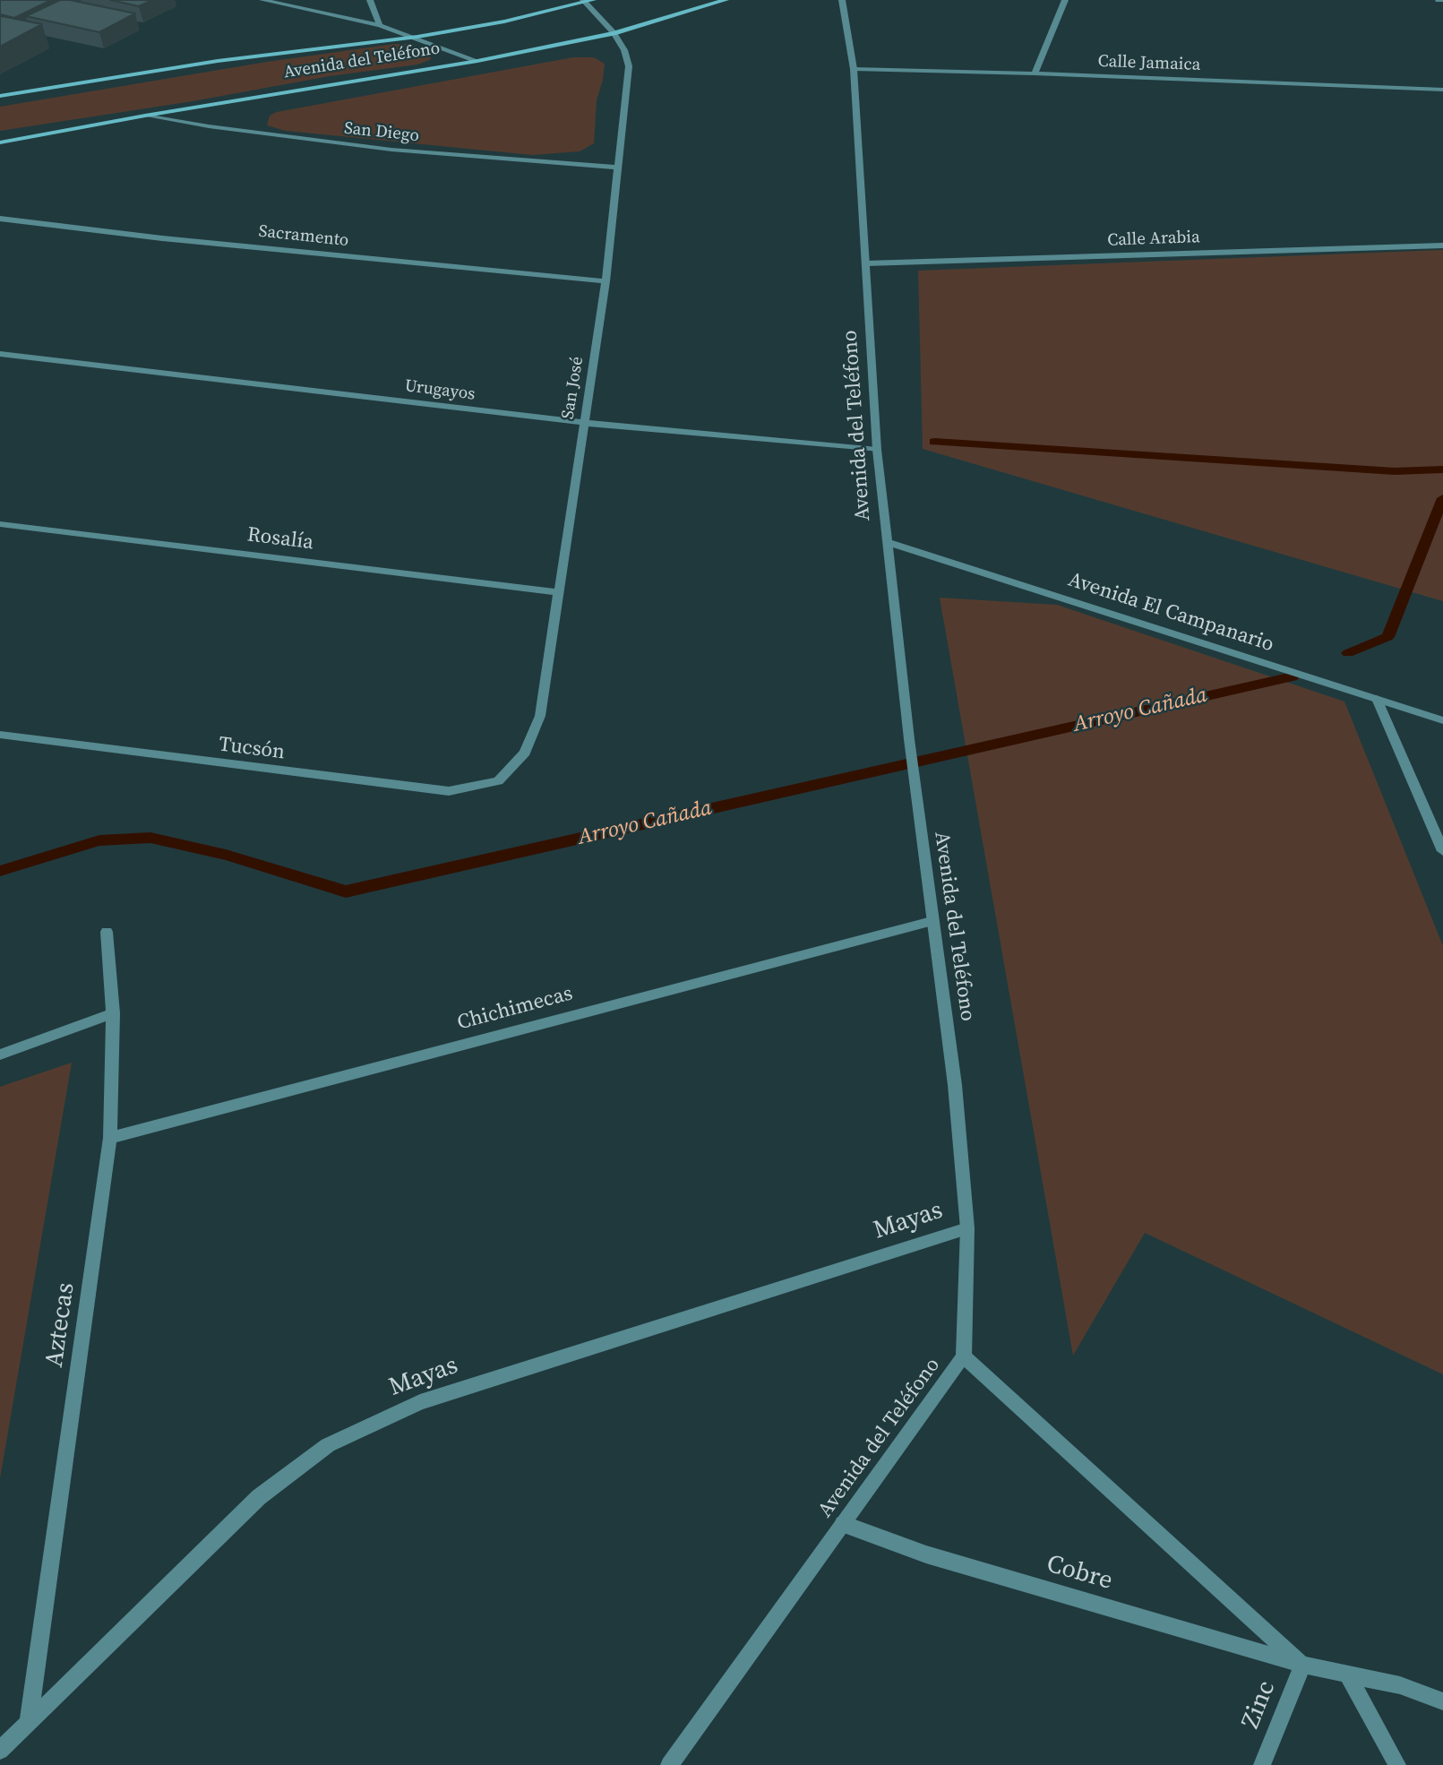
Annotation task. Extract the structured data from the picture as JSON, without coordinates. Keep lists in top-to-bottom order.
{
  "streets": {
    "main road": ["Avenida del Teléfono"],
    "street": [
      "Calle Jamaica",
      "San Diego",
      "Sacramento",
      "Calle Arabia",
      "San José",
      "Urugayos",
      "Rosalía",
      "Avenida El Campanario",
      "Tucsón",
      "Chichimecas",
      "Mayas",
      "Aztecas",
      "Cobre",
      "Zinc"
    ]
  },
  "crossings": [
    ["Avenida del Teléfono", "Calle Jamaica"],
    ["Avenida del Teléfono", "San Diego"],
    ["Avenida del Teléfono", "Calle Arabia"],
    ["Avenida del Teléfono", "San José"],
    ["Avenida del Teléfono", "Urugayos"],
    ["Avenida del Teléfono", "Avenida El Campanario"],
    ["Avenida del Teléfono", "Chichimecas"],
    ["Avenida del Teléfono", "Mayas"],
    ["Avenida del Teléfono", "Cobre"],
    ["San Diego", "San José"],
    ["Sacramento", "San José"],
    ["San José", "Urugayos"],
    ["San José", "Rosalía"],
    ["San José", "Tucsón"],
    ["Chichimecas", "Aztecas"],
    ["Mayas", "Aztecas"],
    ["Cobre", "Zinc"]
  ],
  "water": ["Arroyo Cañada"]
}
